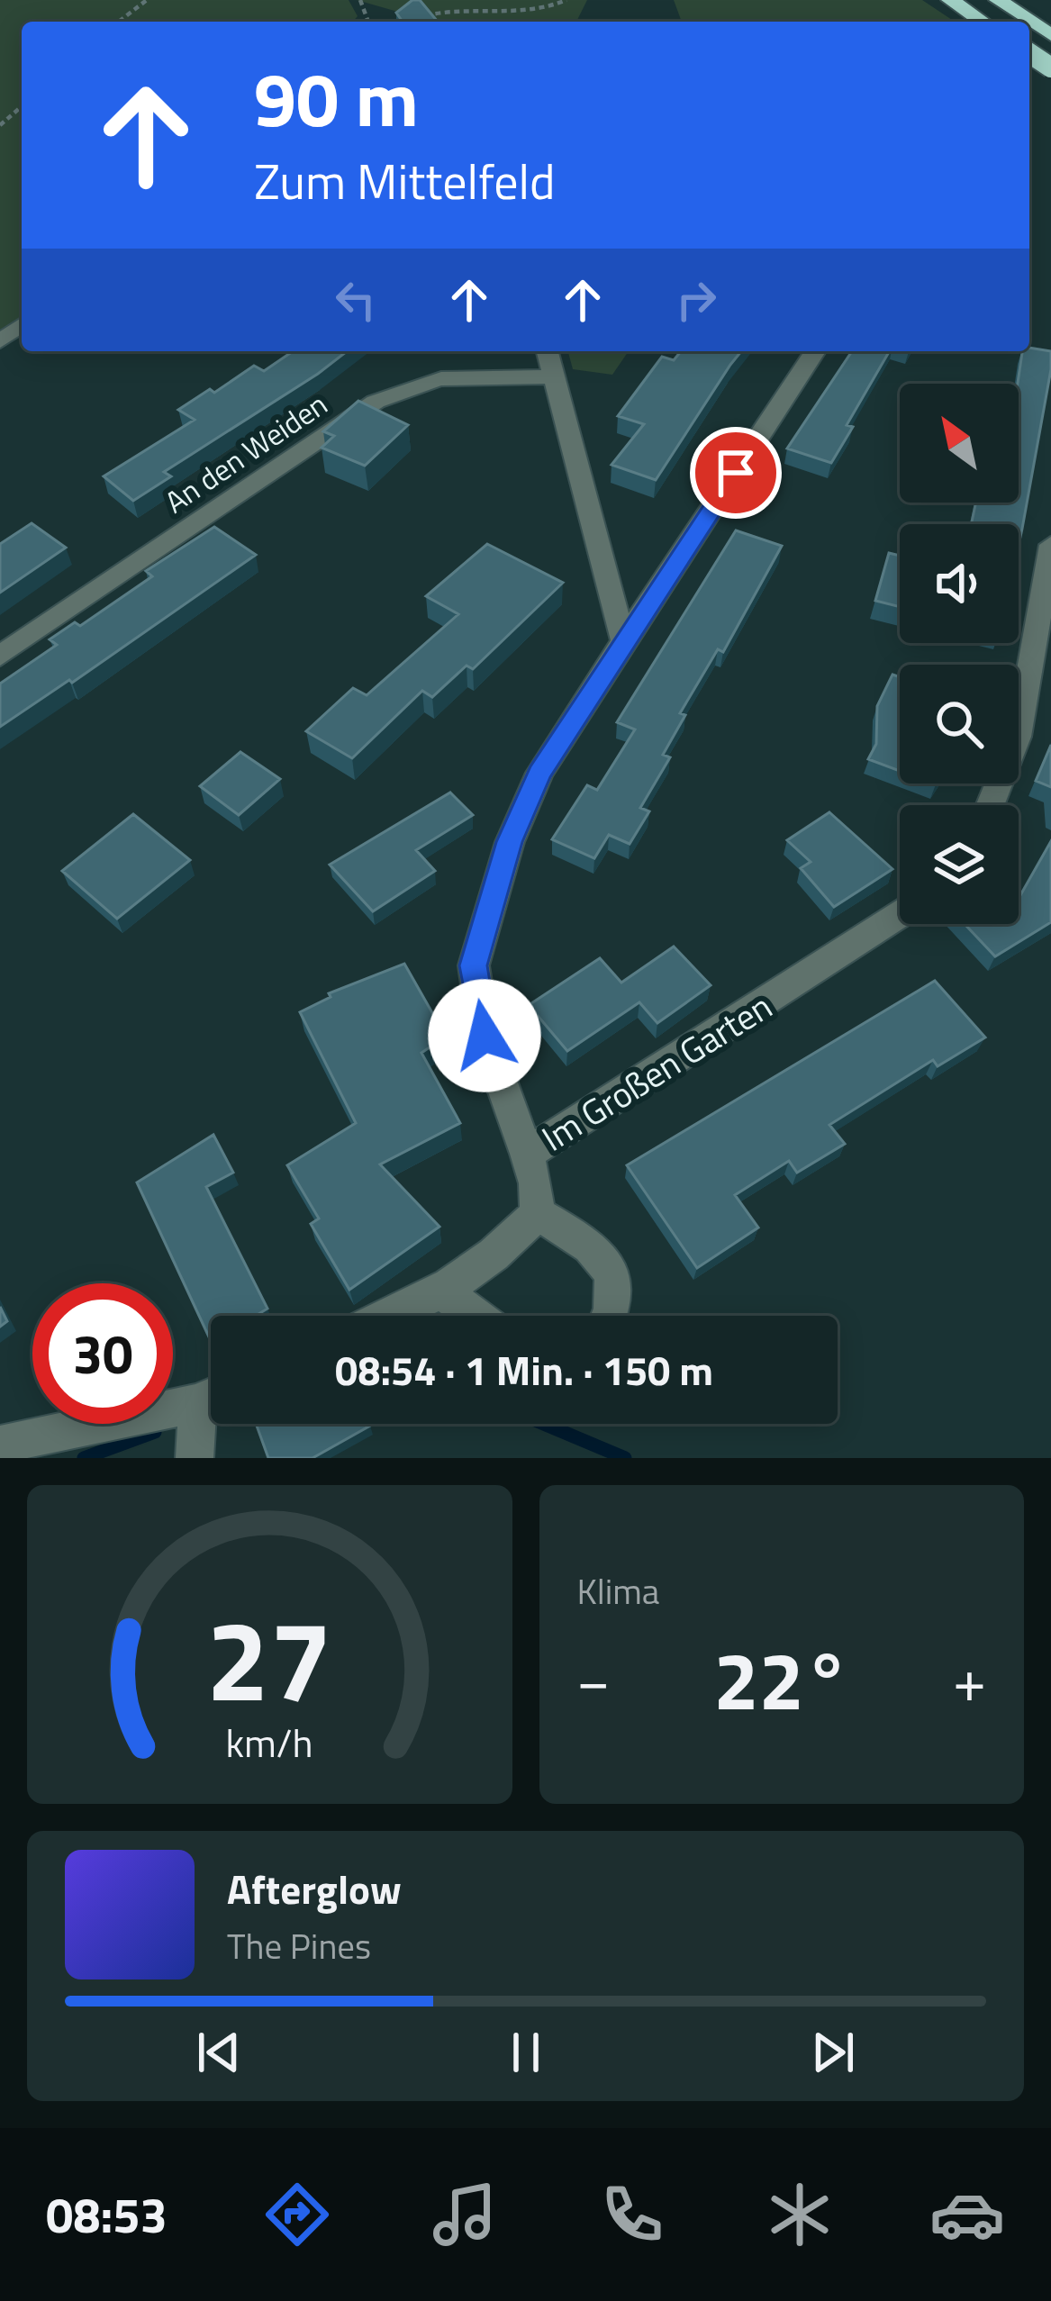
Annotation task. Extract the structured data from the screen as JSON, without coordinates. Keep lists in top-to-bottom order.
{
  "streets": {
    "street": ["An den Weiden", "Im Großen Garten"]
  },
  "north": "top left",
  "page": {
    "turn": ["90 m", "Zum Mittelfeld"],
    "limit": "30",
    "trip": "08:54 · 1 Min. · 150 m",
    "tile": "Klima",
    "heat": ["−", "22°", "+"],
    "song": ["Afterglow", "The Pines"],
    "tabs": "08:53",
    "gauge": ["27", "km/h"]
  }
}
